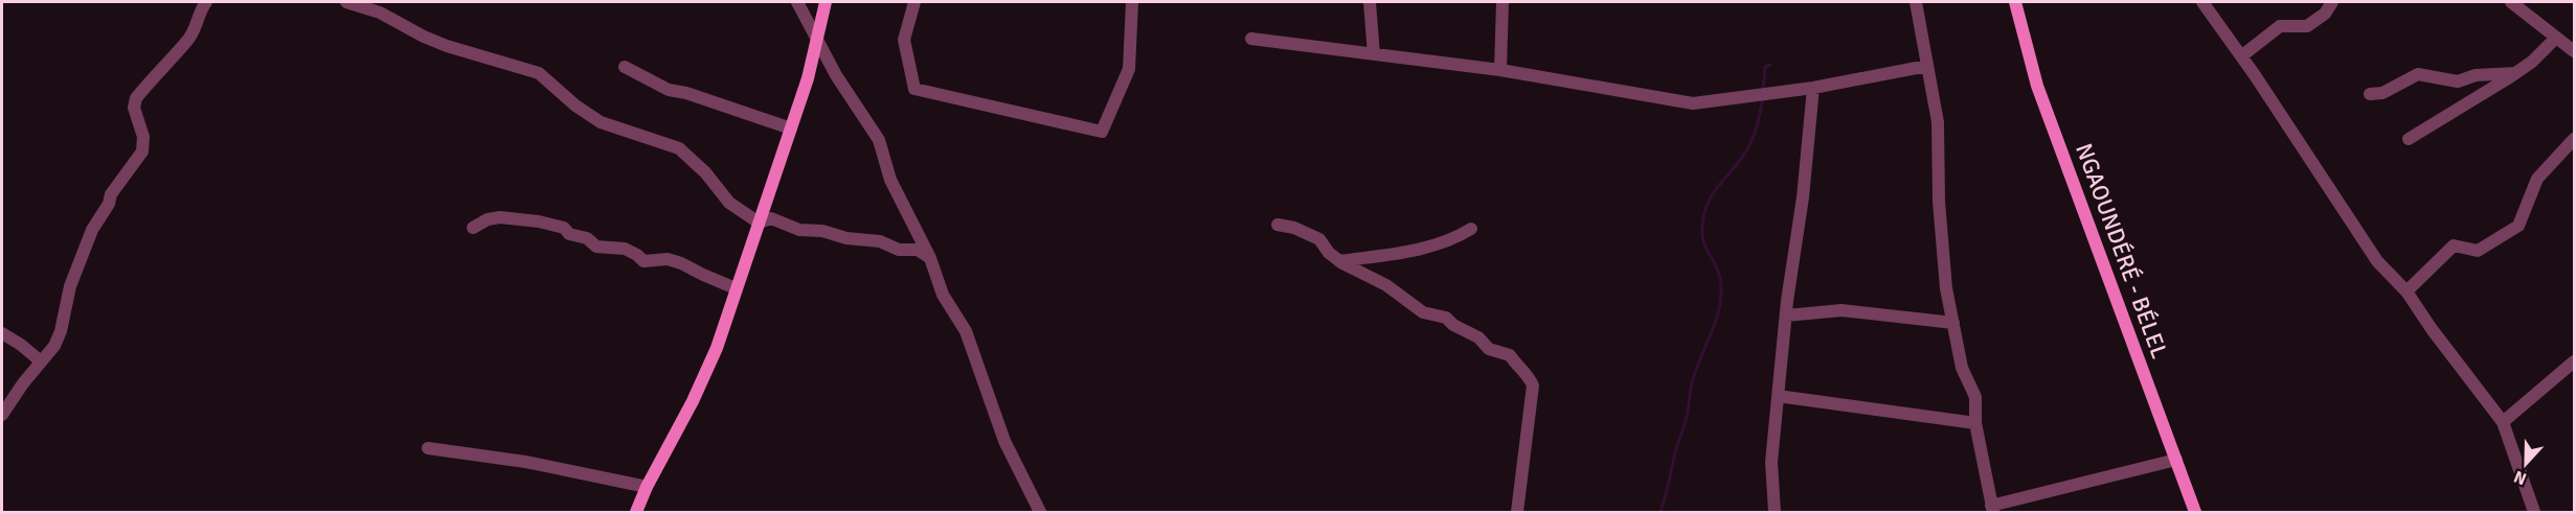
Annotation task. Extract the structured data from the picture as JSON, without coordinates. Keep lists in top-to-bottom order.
{
  "streets": {
    "street": ["NGAOUNDÉRÉ - BÉLEL"]
  },
  "north": "bottom"
}
